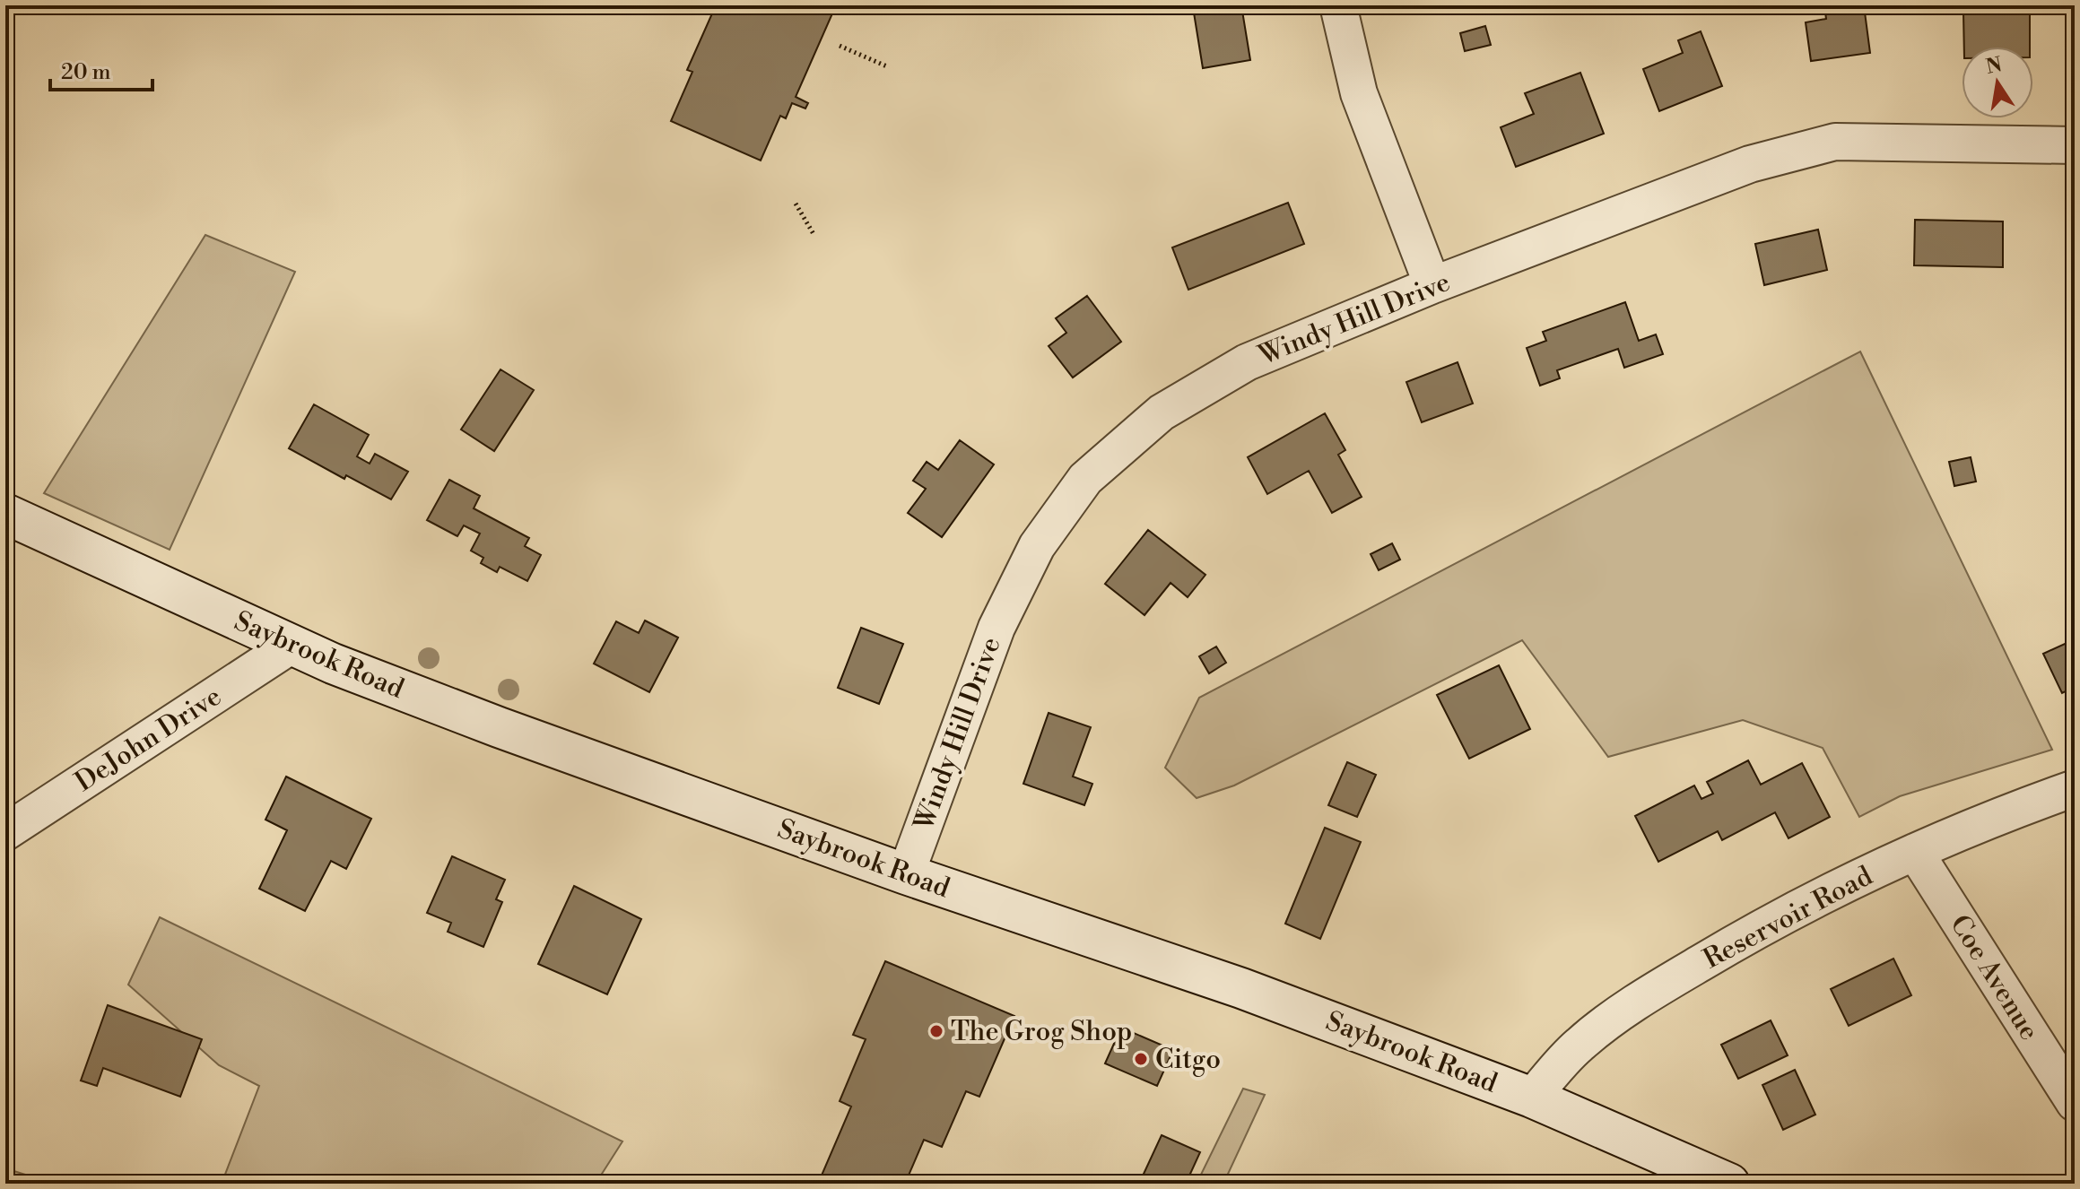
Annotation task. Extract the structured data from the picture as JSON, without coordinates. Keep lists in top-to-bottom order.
{
  "streets": {
    "main road": ["Saybrook Road"],
    "street": [
      "Windy Hill Drive",
      "DeJohn Drive",
      "Reservoir Road",
      "Coe Avenue"
    ]
  },
  "crossings": [
    ["Windy Hill Drive", "Saybrook Road"],
    ["Saybrook Road", "DeJohn Drive"],
    ["Saybrook Road", "Reservoir Road"],
    ["Reservoir Road", "Coe Avenue"]
  ],
  "places": ["The Grog Shop", "Citgo"],
  "scale_bar": "20 m",
  "north": "top"
}
